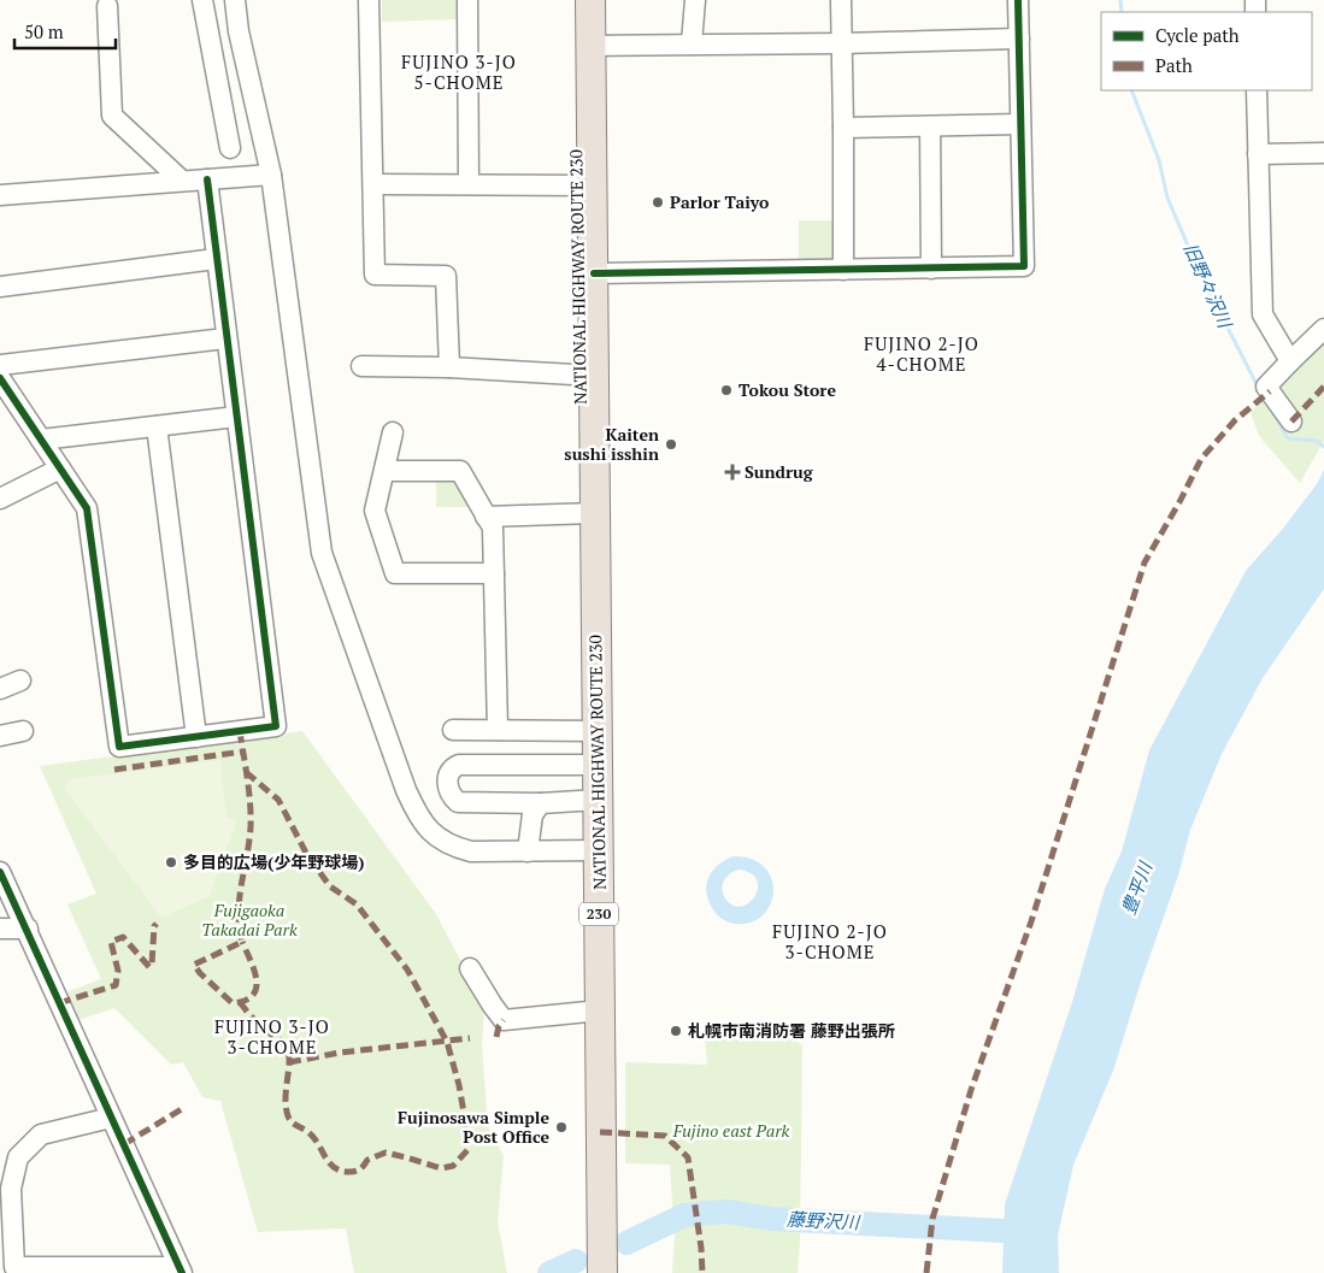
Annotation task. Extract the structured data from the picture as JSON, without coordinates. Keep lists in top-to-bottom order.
{
  "streets": {
    "highway": ["NATIONAL HIGHWAY ROUTE 230", "230"]
  },
  "districts": [
    "FUJINO 3-JO 5-CHOME",
    "FUJINO 2-JO 4-CHOME",
    "FUJINO 2-JO 3-CHOME",
    "FUJINO 3-JO 3-CHOME"
  ],
  "water": ["旧野々沢川", "豊平川", "藤野沢川"],
  "parks": ["Fujigaoka Takadai Park", "Fujino east Park"],
  "places": {
    "other": [
      "Parlor Taiyo",
      "Tokou Store",
      "Kaiten sushi isshin",
      "多目的広場(少年野球場)",
      "札幌市南消防署 藤野出張所",
      "Fujinosawa Simple Post Office"
    ],
    "health": ["Sundrug"]
  },
  "legend": ["Cycle path", "Path"],
  "scale_bar": "50 m"
}
